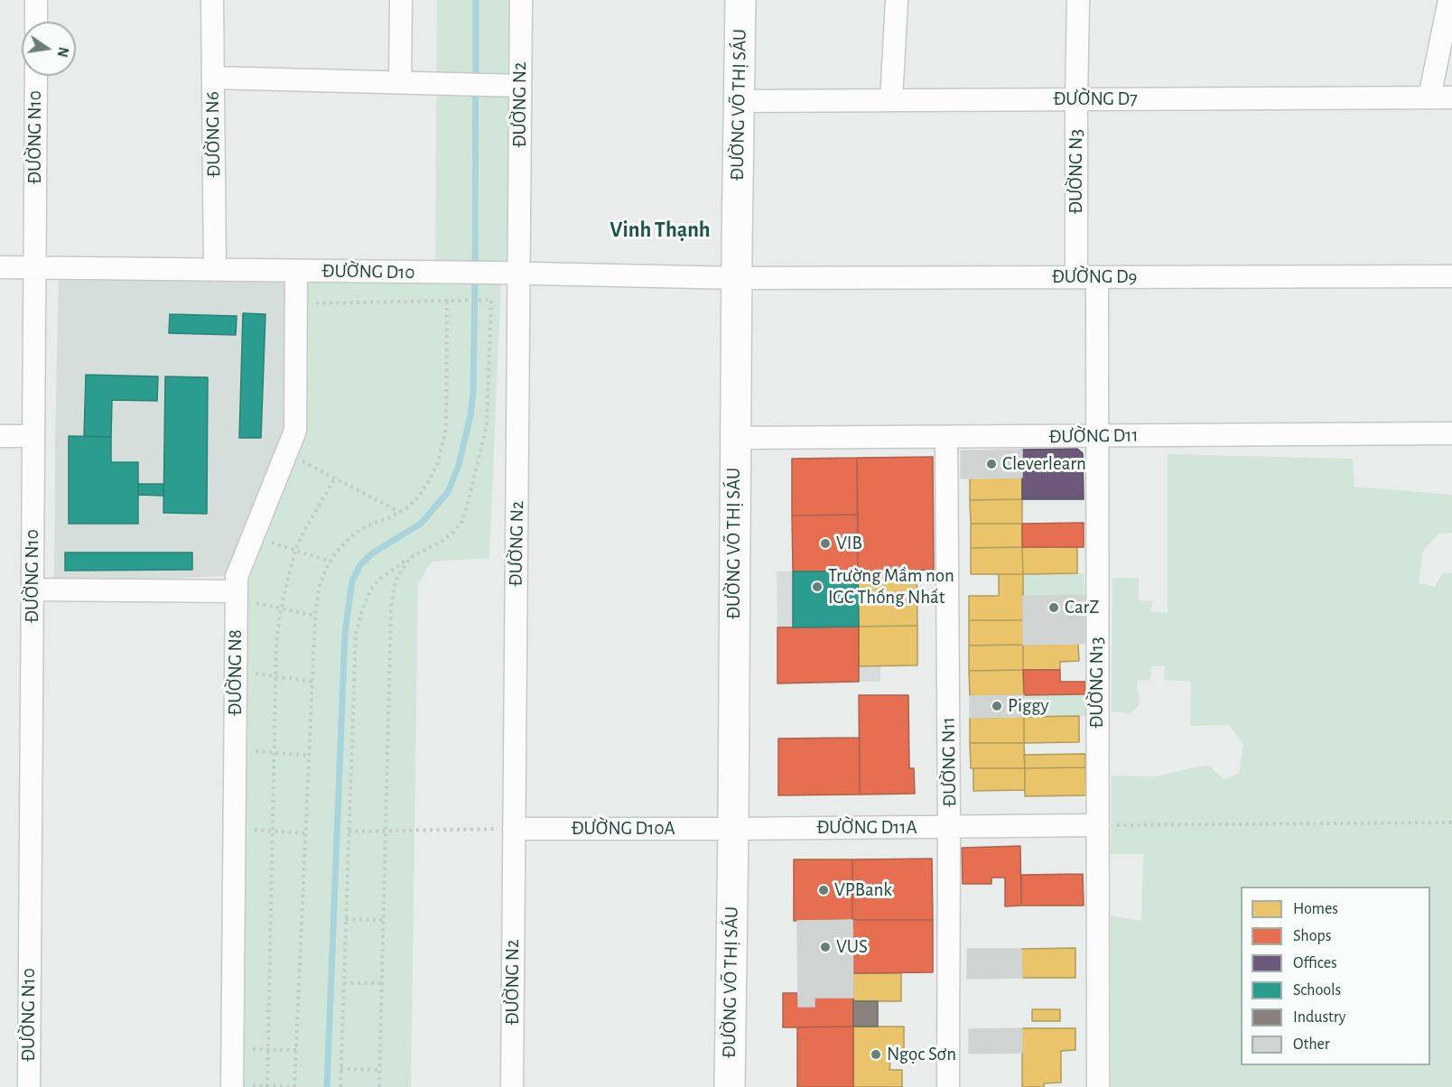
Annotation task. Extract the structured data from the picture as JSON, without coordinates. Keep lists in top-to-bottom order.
{
  "streets": {
    "main road": ["ĐƯỜNG VÕ THỊ SÁU"],
    "street": [
      "ĐƯỜNG D7",
      "ĐƯỜNG N2",
      "ĐƯỜNG N6",
      "ĐƯỜNG N10",
      "ĐƯỜNG N3",
      "ĐƯỜNG D10",
      "ĐƯỜNG D9",
      "ĐƯỜNG D11",
      "ĐƯỜNG N8",
      "ĐƯỜNG N13",
      "ĐƯỜNG N11",
      "ĐƯỜNG D11A",
      "ĐƯỜNG D10A"
    ]
  },
  "crossings": [
    ["ĐƯỜNG D7", "ĐƯỜNG VÕ THỊ SÁU"],
    ["ĐƯỜNG D7", "ĐƯỜNG N3"],
    ["ĐƯỜNG N2", "ĐƯỜNG D10"],
    ["ĐƯỜNG N2", "ĐƯỜNG D10A"],
    ["ĐƯỜNG VÕ THỊ SÁU", "ĐƯỜNG D10"],
    ["ĐƯỜNG VÕ THỊ SÁU", "ĐƯỜNG D9"],
    ["ĐƯỜNG VÕ THỊ SÁU", "ĐƯỜNG D11"],
    ["ĐƯỜNG VÕ THỊ SÁU", "ĐƯỜNG D11A"],
    ["ĐƯỜNG VÕ THỊ SÁU", "ĐƯỜNG D10A"],
    ["ĐƯỜNG N6", "ĐƯỜNG D10"],
    ["ĐƯỜNG N10", "ĐƯỜNG D10"],
    ["ĐƯỜNG N3", "ĐƯỜNG D9"],
    ["ĐƯỜNG N3", "ĐƯỜNG N13"],
    ["ĐƯỜNG D10", "ĐƯỜNG D9"],
    ["ĐƯỜNG D10", "ĐƯỜNG N8"],
    ["ĐƯỜNG D9", "ĐƯỜNG N13"],
    ["ĐƯỜNG D11", "ĐƯỜNG N13"],
    ["ĐƯỜNG D11", "ĐƯỜNG N11"],
    ["ĐƯỜNG N13", "ĐƯỜNG D11A"],
    ["ĐƯỜNG N11", "ĐƯỜNG D11A"],
    ["ĐƯỜNG D11A", "ĐƯỜNG D10A"]
  ],
  "districts": ["Vinh Thạnh"],
  "places": [
    "Cleverlearn",
    "VIB",
    "Trường Mầm non IGC Thống Nhất",
    "CarZ",
    "Piggy",
    "VPBank",
    "VUS",
    "Ngọc Sơn"
  ],
  "legend": [
    "Homes",
    "Shops",
    "Offices",
    "Schools",
    "Industry",
    "Other"
  ],
  "north": "right"
}
